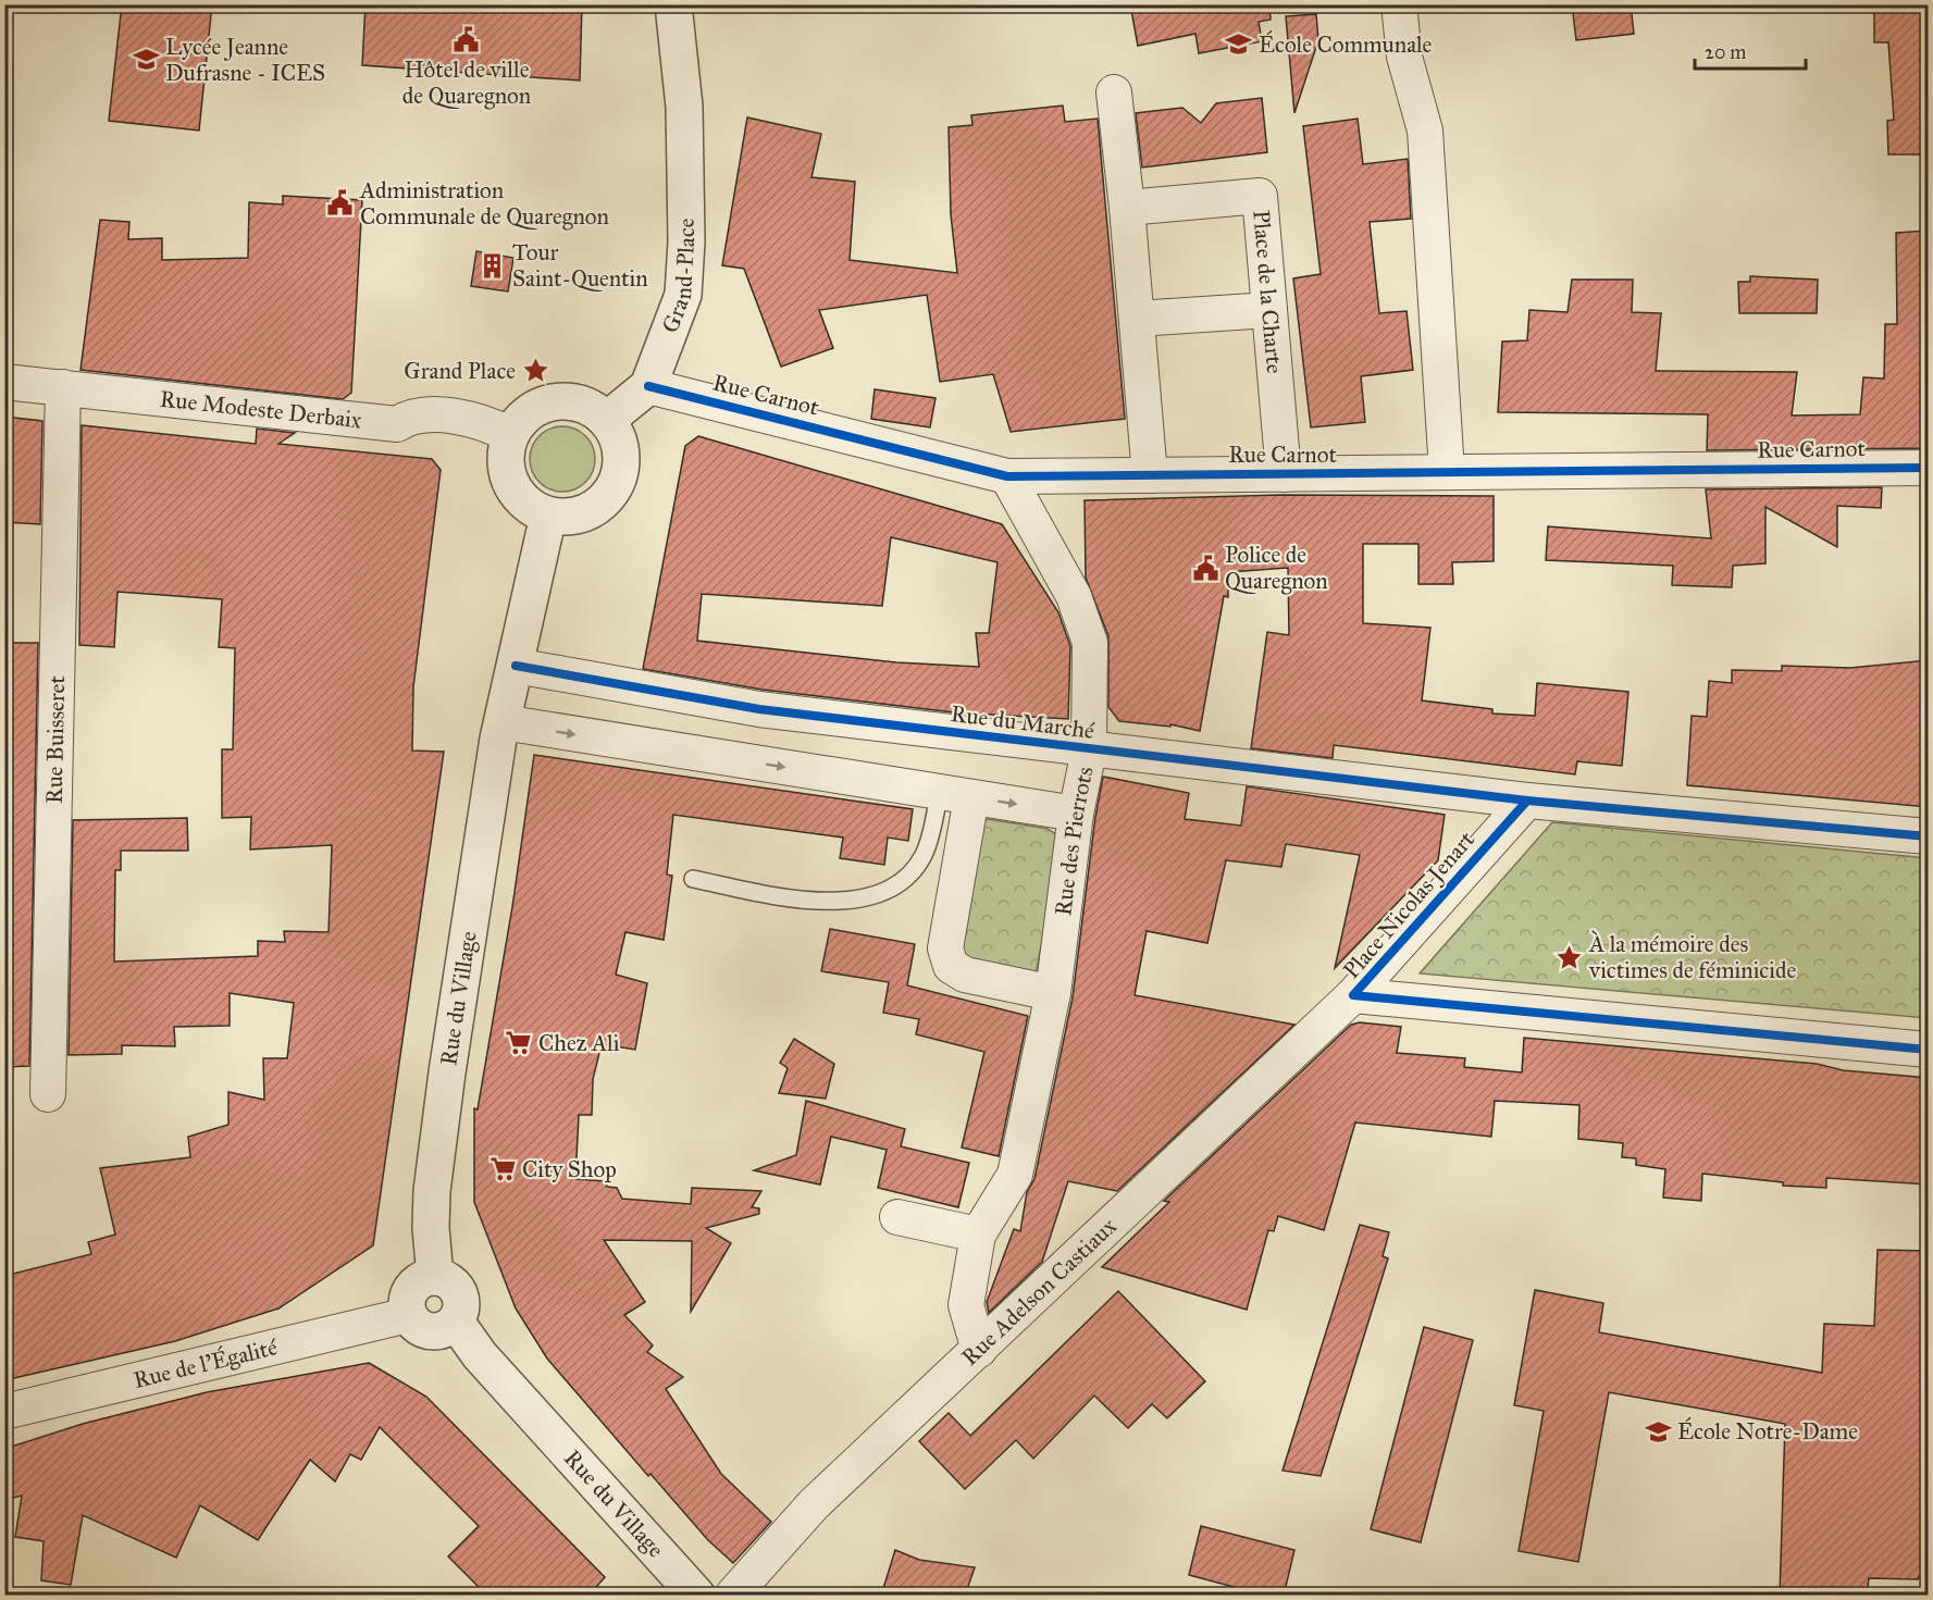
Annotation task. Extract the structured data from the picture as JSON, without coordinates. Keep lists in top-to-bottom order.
{
  "streets": {
    "street": [
      "Grand-Place",
      "Place de la Charte",
      "Rue Carnot",
      "Rue Modeste Derbaix",
      "Rue du Marché",
      "Rue Buisseret",
      "Rue des Pierrots",
      "Place Nicolas Jenart",
      "Rue du Village",
      "Rue Adelson Castiaux",
      "Rue de l'Égalité"
    ]
  },
  "crossings": [
    ["Grand-Place", "Rue Carnot"],
    ["Place de la Charte", "Rue Carnot"],
    ["Rue Carnot", "Rue des Pierrots"],
    ["Rue Modeste Derbaix", "Rue Buisseret"],
    ["Rue du Marché", "Rue des Pierrots"],
    ["Rue du Marché", "Place Nicolas Jenart"],
    ["Rue des Pierrots", "Rue Adelson Castiaux"],
    ["Place Nicolas Jenart", "Rue Adelson Castiaux"],
    ["Rue du Village", "Rue de l'Égalité"]
  ],
  "places": {
    "public building": ["Hôtel de ville de Quaregnon", "Administration Communale de Quaregnon", "Police de Quaregnon"],
    "school or university": ["École Communale", "Lycée Jeanne Dufrasne - ICES", "École Notre-Dame"],
    "building": ["Tour Saint-Quentin"],
    "place": ["Grand Place", "À la mémoire des victimes de féminicide"],
    "supermarket": ["Chez Ali", "City Shop"]
  },
  "scale_bar": "20 m"
}
